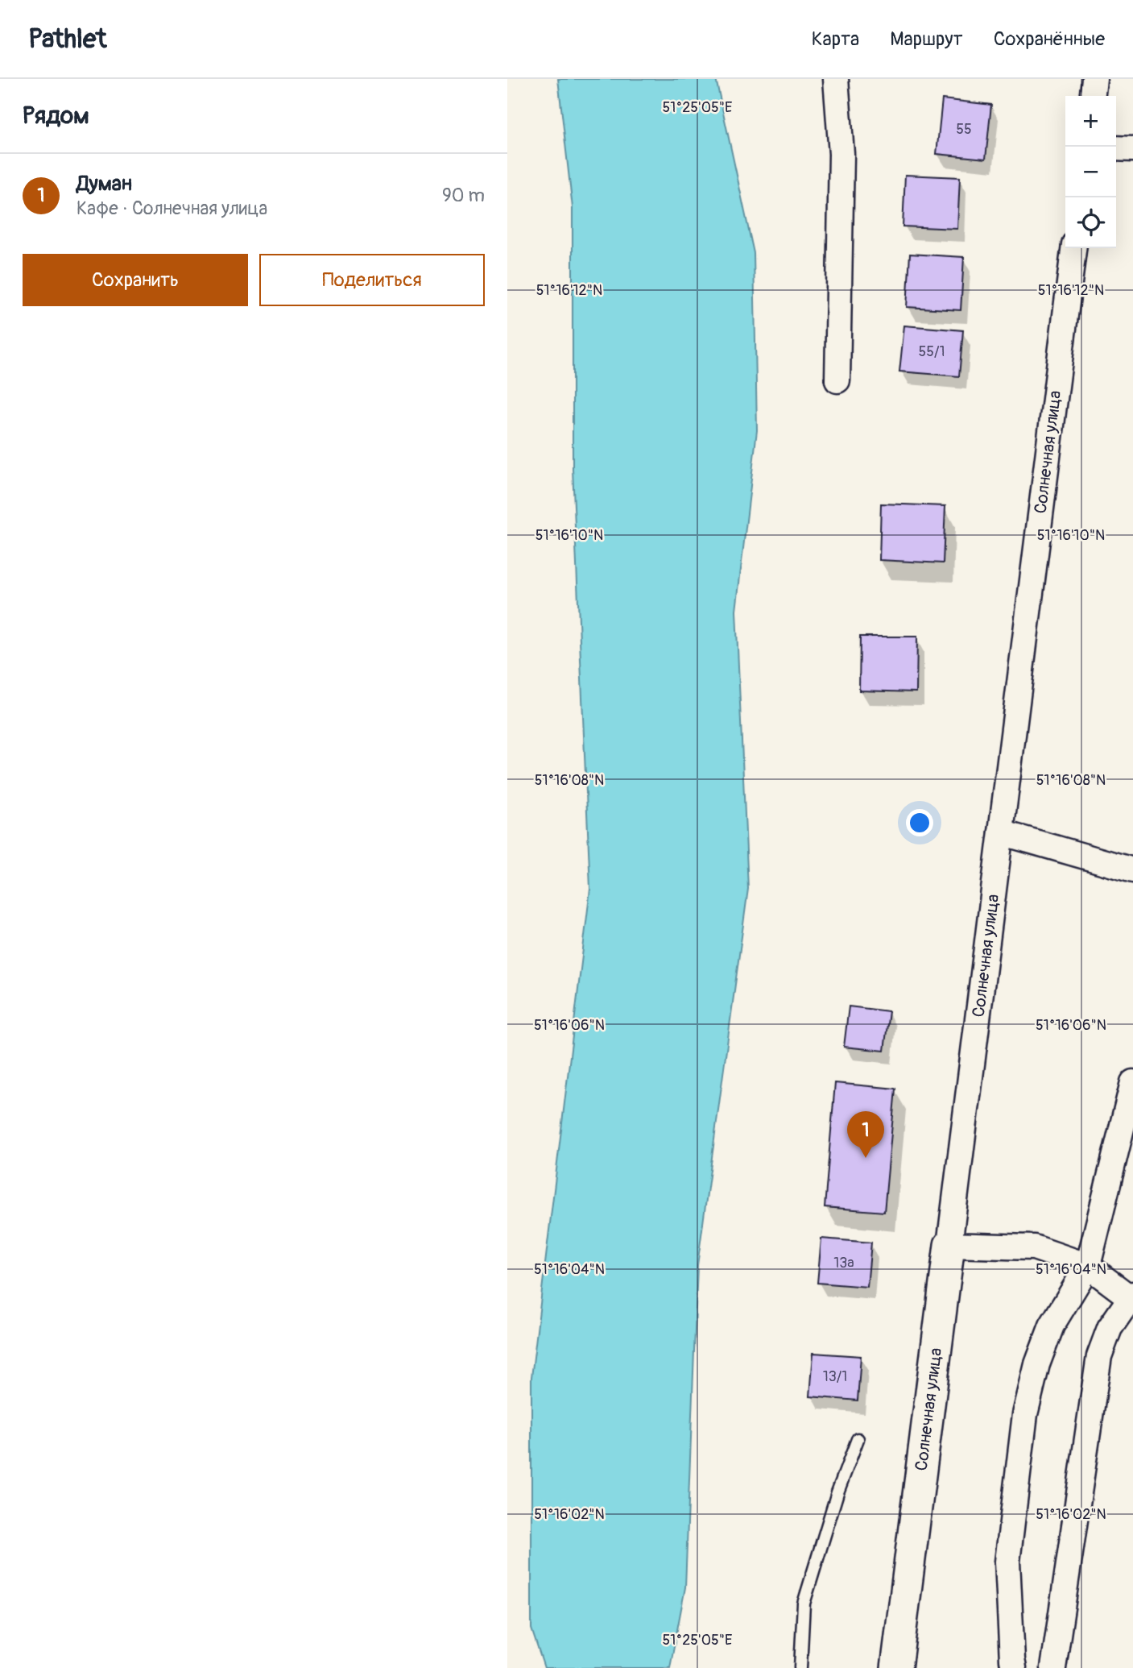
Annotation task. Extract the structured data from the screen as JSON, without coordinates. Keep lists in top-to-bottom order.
{
  "streets": {
    "street": ["Солнечная улица"]
  },
  "house_numbers": [
    "55",
    "55/1",
    "13а",
    "13/1"
  ],
  "page": {
    "header": "Pathlet",
    "nav": ["Карта", "Маршрут", "Сохранённые"],
    "heading": "Рядом",
    "map_buttons": ["+", "−"],
    "list": [
      {
        "mark": "1",
        "name": "Думан",
        "note": "Кафе · Солнечная улица",
        "value": "90 m"
      }
    ],
    "buttons": ["Сохранить", "Поделиться"],
    "pins": "1"
  },
  "coordinates": [
    "51°25'05\"E",
    "51°16'12\"N",
    "51°16'10\"N",
    "51°16'08\"N",
    "51°16'06\"N",
    "51°16'04\"N",
    "51°16'02\"N"
  ]
}
